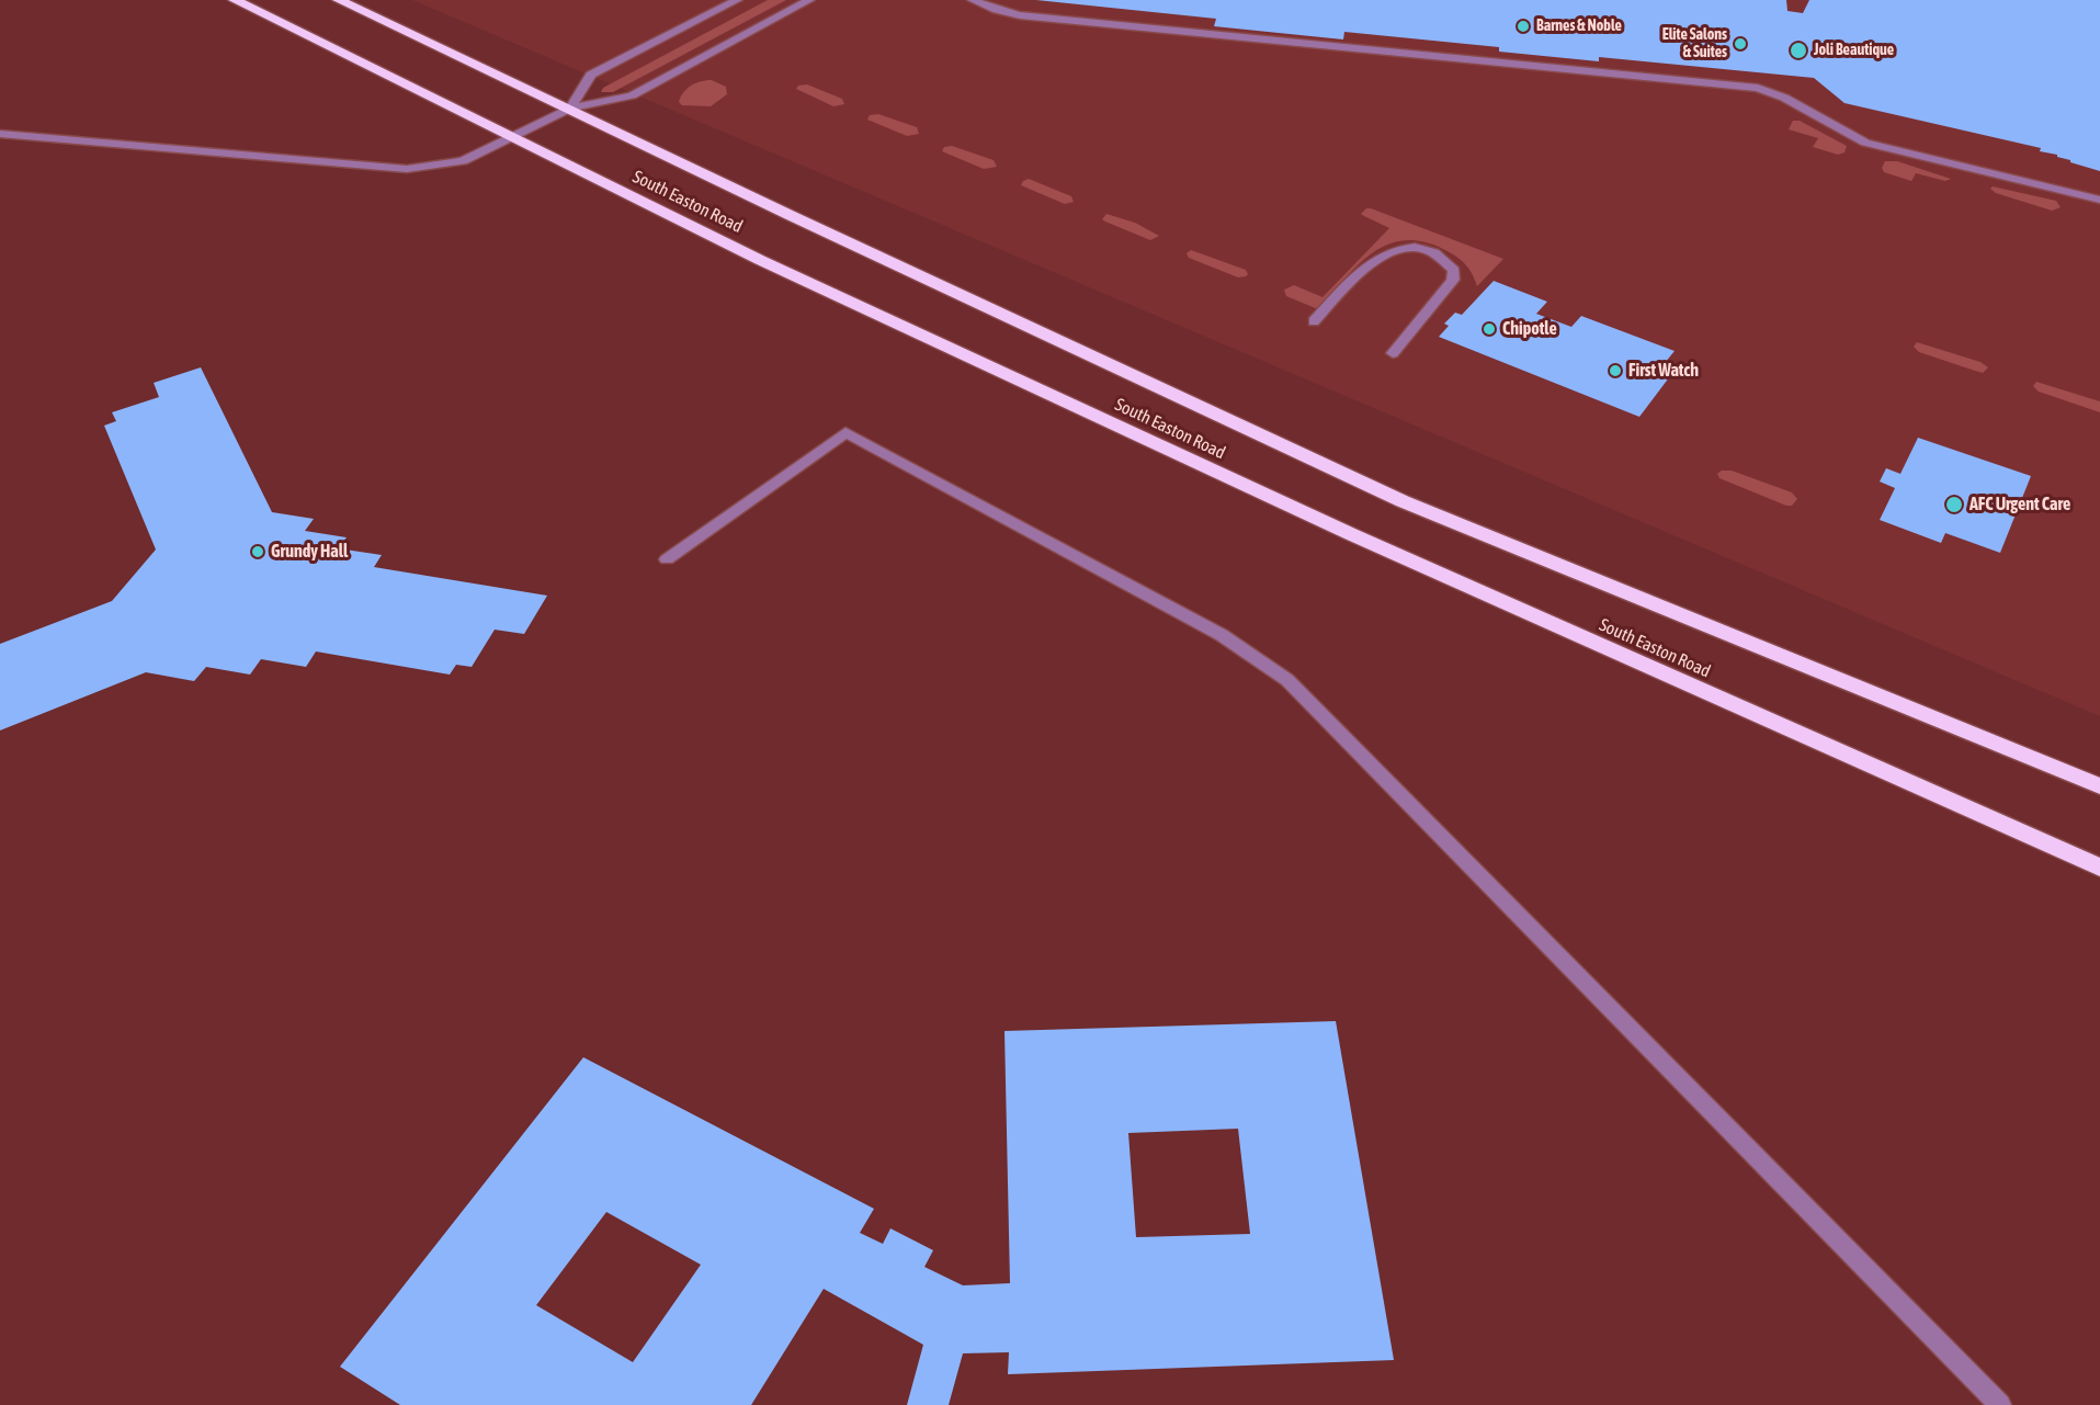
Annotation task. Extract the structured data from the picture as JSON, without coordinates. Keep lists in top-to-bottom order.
{
  "streets": {
    "highway": ["South Easton Road"]
  },
  "places": [
    "Barnes & Noble",
    "Elite Salons & Suites",
    "Joli Beautique",
    "Chipotle",
    "First Watch",
    "AFC Urgent Care",
    "Grundy Hall"
  ]
}
